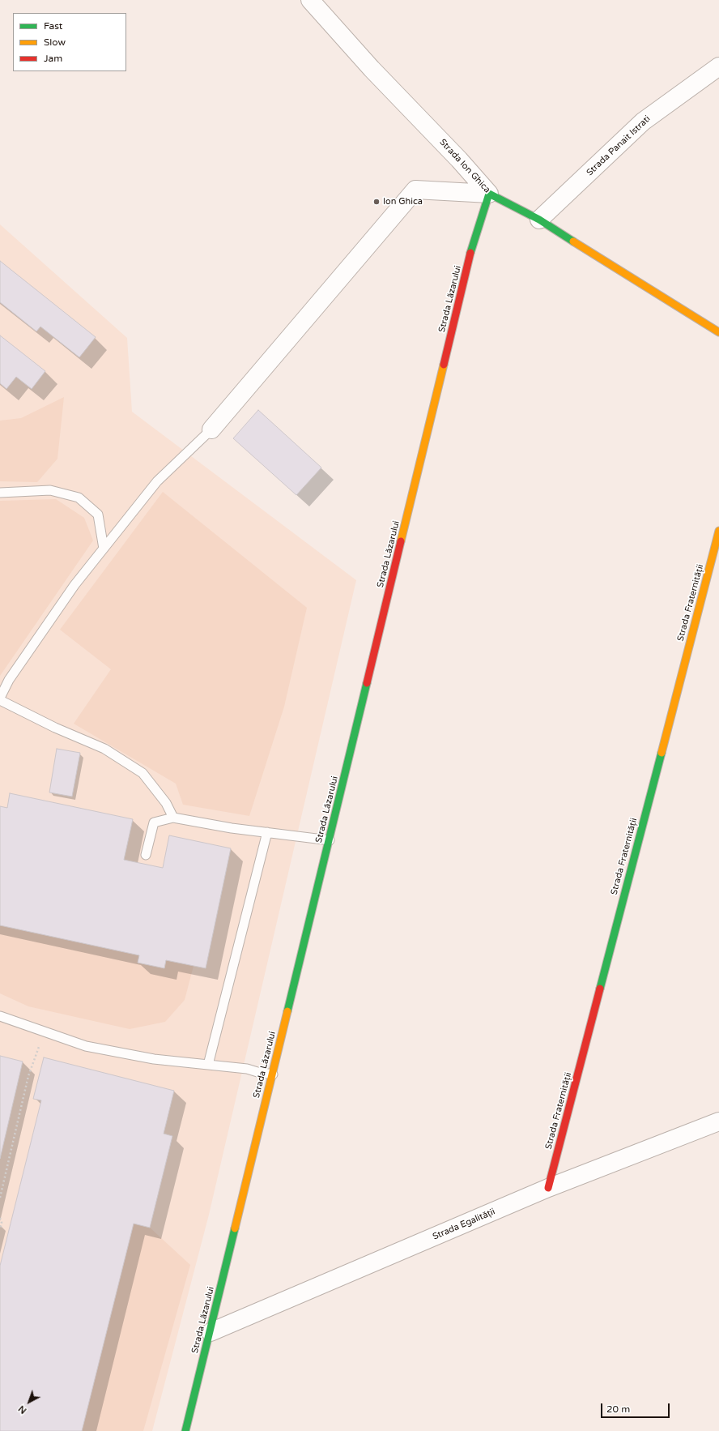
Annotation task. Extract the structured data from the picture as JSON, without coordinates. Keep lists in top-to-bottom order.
{
  "streets": {
    "street": [
      "Strada Panait Istrati",
      "Strada Ion Ghica",
      "Strada Lăzarului",
      "Strada Fraternității",
      "Strada Egalității"
    ]
  },
  "crossings": [
    ["Strada Panait Istrati", "Strada Ion Ghica"],
    ["Strada Ion Ghica", "Strada Lăzarului"],
    ["Strada Lăzarului", "Strada Egalității"],
    ["Strada Fraternității", "Strada Egalității"]
  ],
  "places": ["Ion Ghica"],
  "legend": ["Fast", "Slow", "Jam"],
  "scale_bar": "20 m",
  "north": "bottom left"
}
